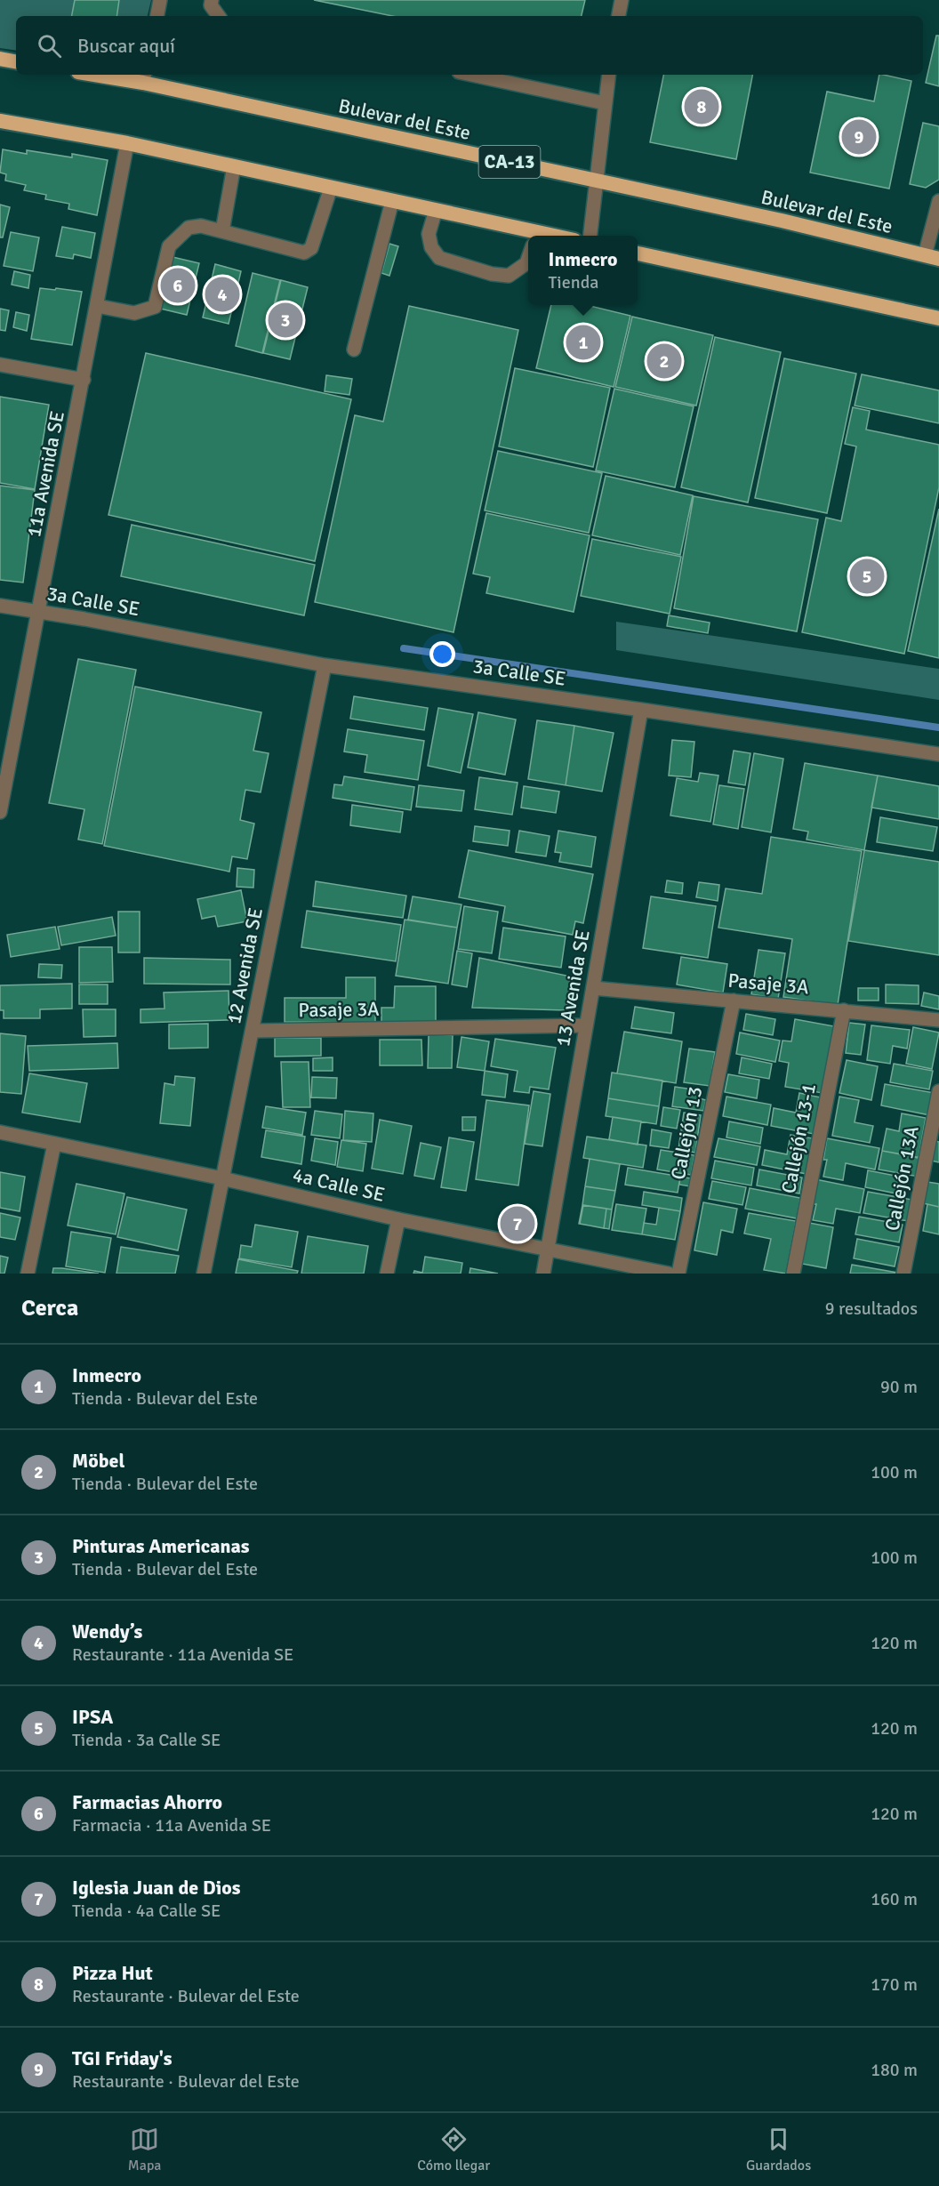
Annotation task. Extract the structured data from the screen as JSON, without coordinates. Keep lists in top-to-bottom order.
{
  "streets": {
    "highway": ["Bulevar del Este", "CA-13"],
    "street": [
      "11a Avenida SE",
      "3a Calle SE",
      "12 Avenida SE",
      "Pasaje 3A",
      "13 Avenida SE",
      "Callejón 13",
      "Callejón 13-1",
      "Callejón 13A",
      "4a Calle SE"
    ]
  },
  "crossings": [
    ["11a Avenida SE", "3a Calle SE"],
    ["3a Calle SE", "12 Avenida SE"],
    ["3a Calle SE", "13 Avenida SE"],
    ["12 Avenida SE", "Pasaje 3A"],
    ["12 Avenida SE", "4a Calle SE"],
    ["Pasaje 3A", "13 Avenida SE"],
    ["Pasaje 3A", "Callejón 13"],
    ["Pasaje 3A", "Callejón 13-1"],
    ["13 Avenida SE", "4a Calle SE"]
  ],
  "page": {
    "search": "Buscar aquí",
    "pins": [
      "8",
      "9",
      "6",
      "4",
      "3",
      "1",
      "2",
      "5",
      "7"
    ],
    "popup": ["Inmecro", "Tienda"],
    "heading": ["Cerca", "9 resultados"],
    "list": [
      {
        "mark": "1",
        "name": "Inmecro",
        "note": "Tienda · Bulevar del Este",
        "value": "90 m"
      },
      {
        "mark": "2",
        "name": "Möbel",
        "note": "Tienda · Bulevar del Este",
        "value": "100 m"
      },
      {
        "mark": "3",
        "name": "Pinturas Americanas",
        "note": "Tienda · Bulevar del Este",
        "value": "100 m"
      },
      {
        "mark": "4",
        "name": "Wendy’s",
        "note": "Restaurante · 11a Avenida SE",
        "value": "120 m"
      },
      {
        "mark": "5",
        "name": "IPSA",
        "note": "Tienda · 3a Calle SE",
        "value": "120 m"
      },
      {
        "mark": "6",
        "name": "Farmacias Ahorro",
        "note": "Farmacia · 11a Avenida SE",
        "value": "120 m"
      },
      {
        "mark": "7",
        "name": "Iglesia Juan de Dios",
        "note": "Tienda · 4a Calle SE",
        "value": "160 m"
      },
      {
        "mark": "8",
        "name": "Pizza Hut",
        "note": "Restaurante · Bulevar del Este",
        "value": "170 m"
      },
      {
        "mark": "9",
        "name": "TGI Friday's",
        "note": "Restaurante · Bulevar del Este",
        "value": "180 m"
      }
    ],
    "nav": ["Mapa", "Cómo llegar", "Guardados"]
  }
}
